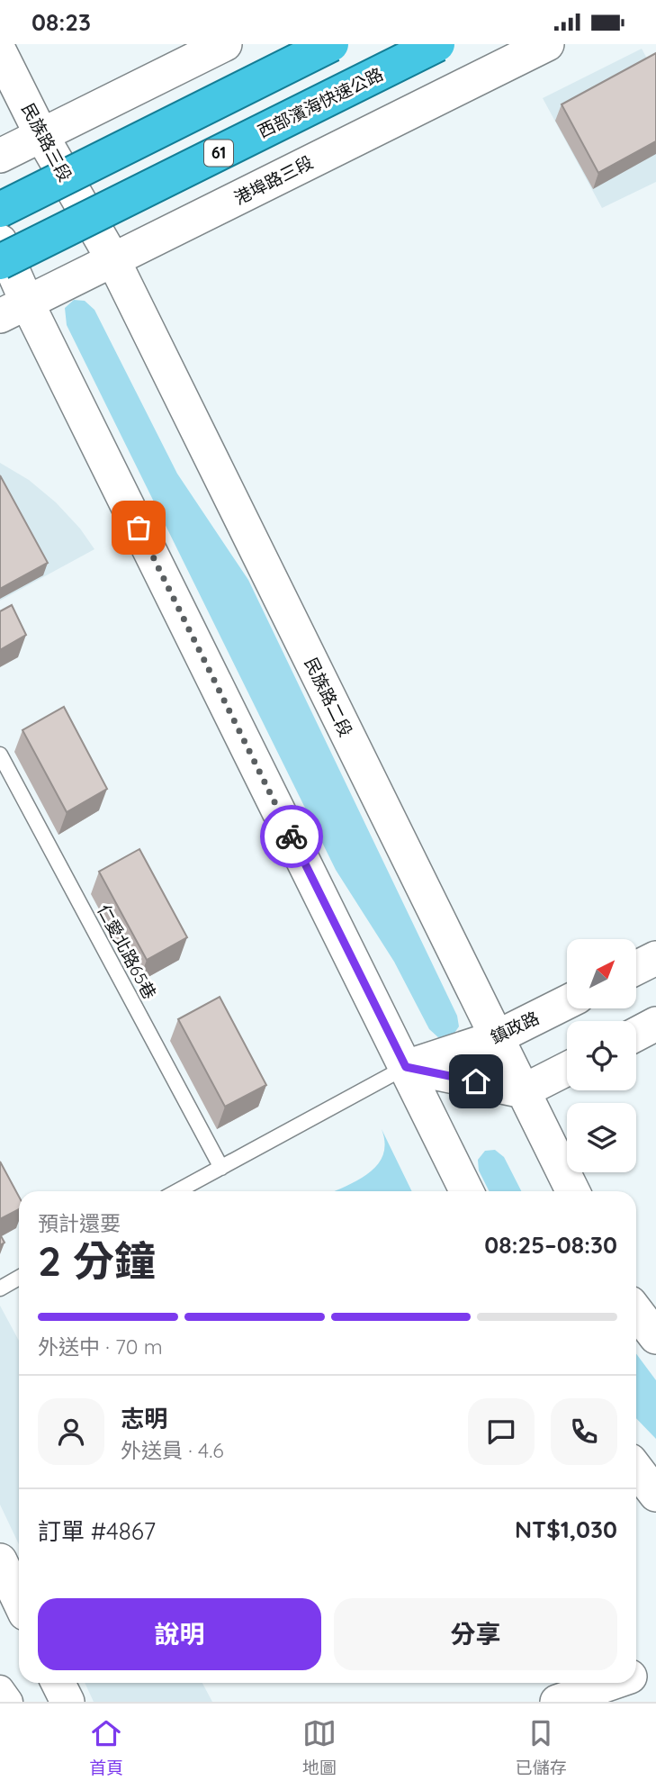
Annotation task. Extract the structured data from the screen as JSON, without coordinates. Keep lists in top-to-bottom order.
{
  "streets": {
    "highway": ["西部濱海快速公路", "61"],
    "street": [
      "民族路三段",
      "港埠路三段",
      "民族路二段",
      "鎮政路"
    ],
    "lane": ["仁愛北路65巷"]
  },
  "crossings": [
    ["民族路三段", "民族路二段"],
    ["港埠路三段", "民族路二段"],
    ["民族路二段", "鎮政路"]
  ],
  "north": "top right",
  "page": {
    "status": "08:23",
    "heading": ["2 分鐘", "預計還要", "08:25–08:30"],
    "panel": [
      "志明",
      "外送員 · 4.6",
      "訂單 #4867",
      "NT$1,030"
    ],
    "bar": "外送中 · 70 m",
    "buttons": ["說明", "分享"],
    "tabs": ["首頁", "地圖", "已儲存"]
  }
}
